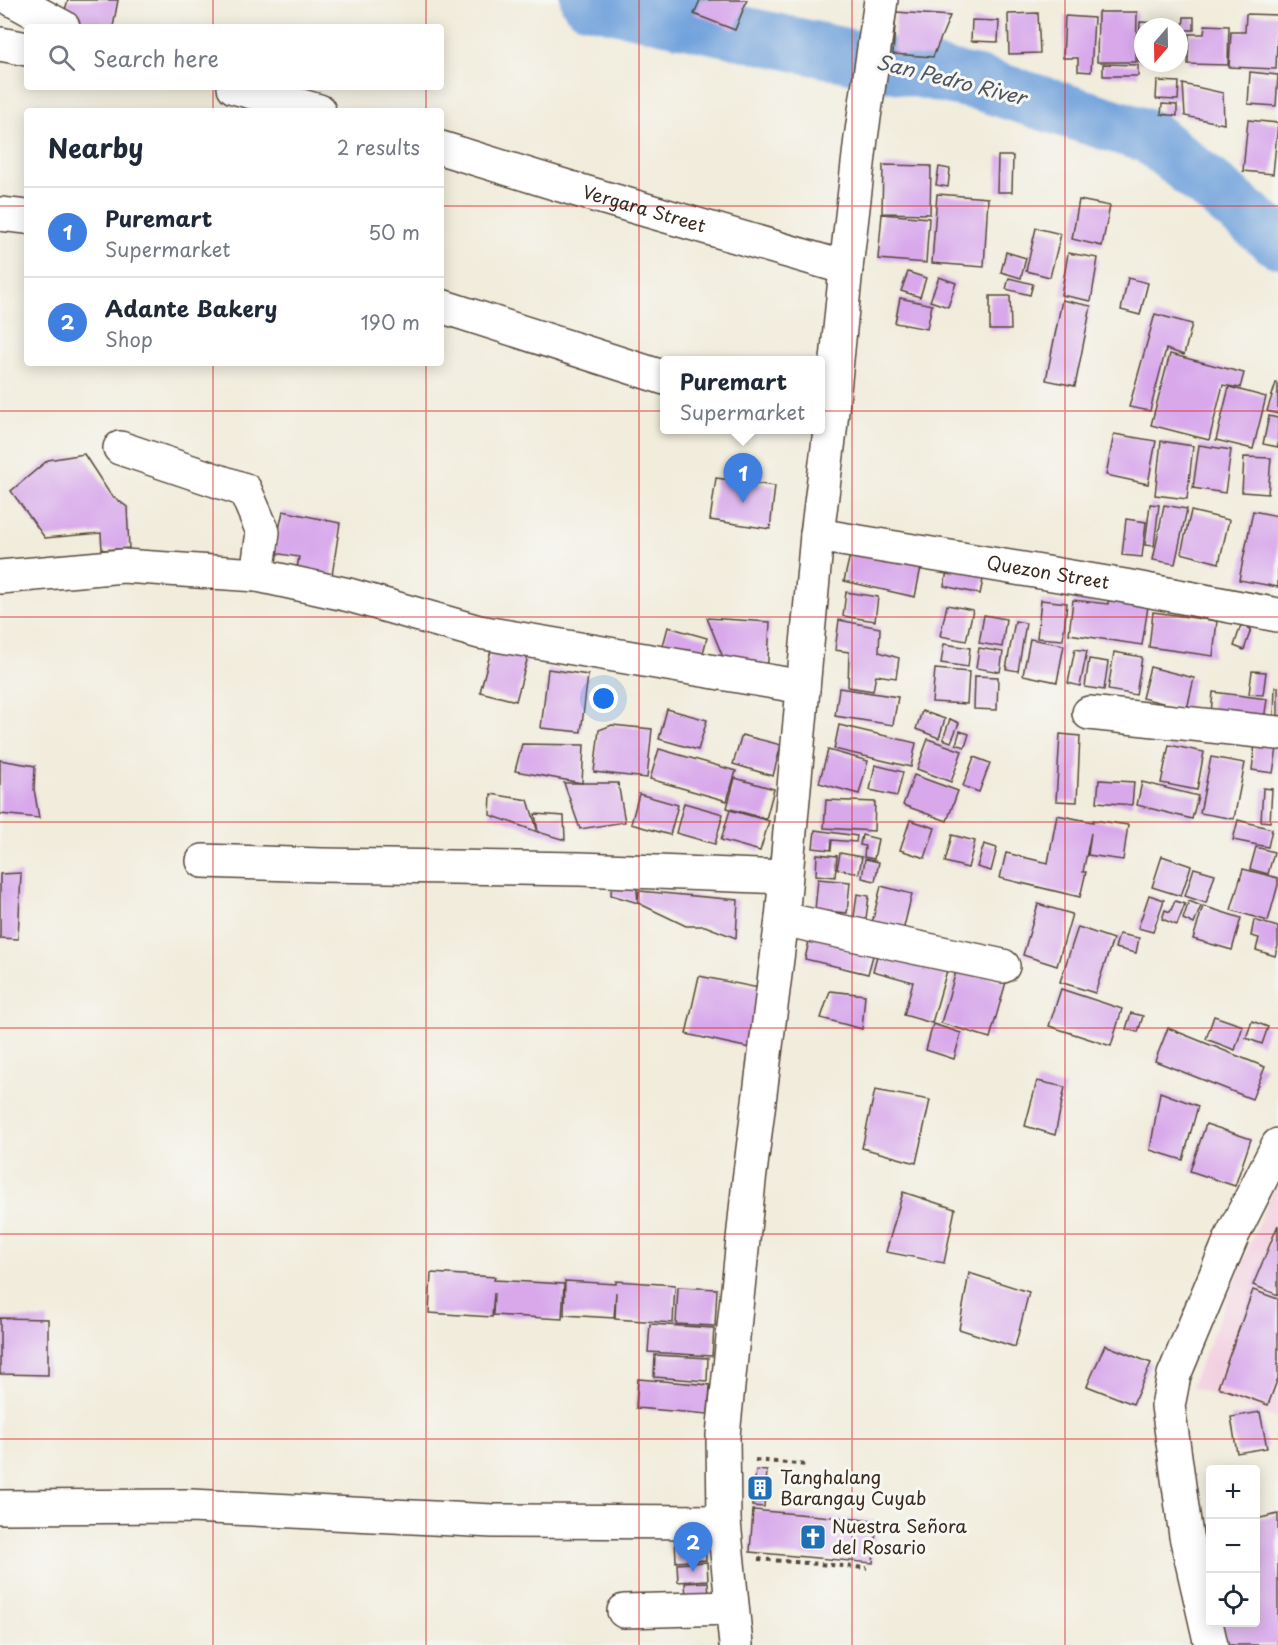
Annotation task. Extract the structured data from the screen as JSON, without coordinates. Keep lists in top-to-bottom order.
{
  "streets": {
    "street": ["Vergara Street", "Quezon Street"]
  },
  "water": ["San Pedro River"],
  "places": {
    "building": ["Tanghalang Barangay Cuyab"],
    "church": ["Nuestra Señora del Rosario"]
  },
  "north": "bottom",
  "page": {
    "search": "Search here",
    "heading": ["Nearby", "2 results"],
    "list": [
      {
        "mark": "1",
        "name": "Puremart",
        "note": "Supermarket",
        "value": "50 m"
      },
      {
        "mark": "2",
        "name": "Adante Bakery",
        "note": "Shop",
        "value": "190 m"
      }
    ],
    "popup": ["Puremart", "Supermarket"],
    "pins": ["1", "2"],
    "map_buttons": ["+", "−"]
  }
}
